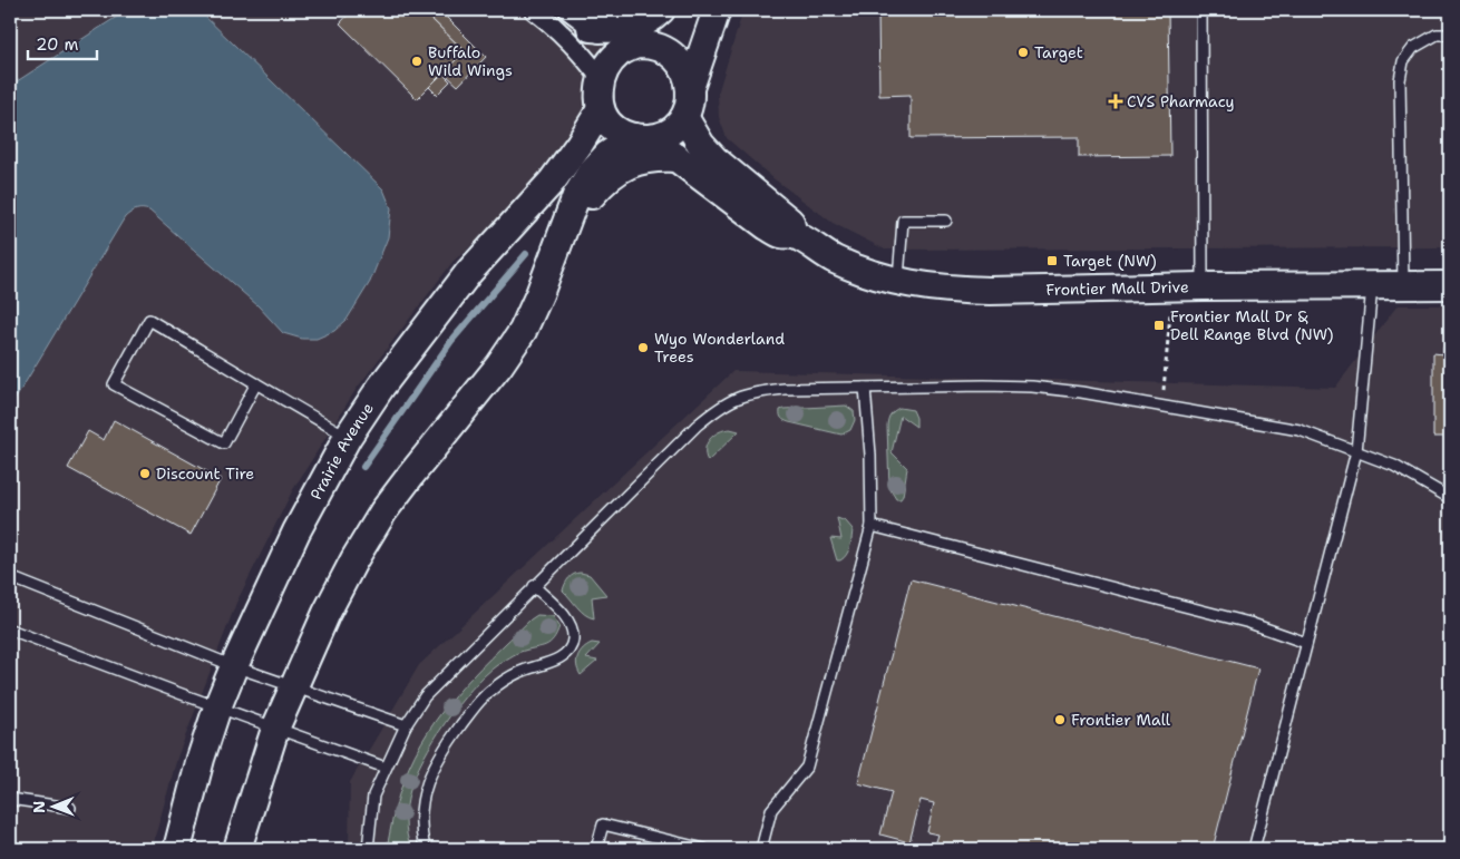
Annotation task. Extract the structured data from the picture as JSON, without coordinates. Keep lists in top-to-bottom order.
{
  "streets": {
    "street": ["Frontier Mall Drive", "Prairie Avenue"]
  },
  "crossings": [
    ["Frontier Mall Drive", "Prairie Avenue"]
  ],
  "places": {
    "other": [
      "Target",
      "Buffalo Wild Wings",
      "Wyo Wonderland Trees",
      "Discount Tire",
      "Frontier Mall"
    ],
    "health": ["CVS Pharmacy"],
    "transit": ["Target (NW)", "Frontier Mall Dr & Dell Range Blvd (NW)"]
  },
  "scale_bar": "20 m",
  "north": "left"
}
